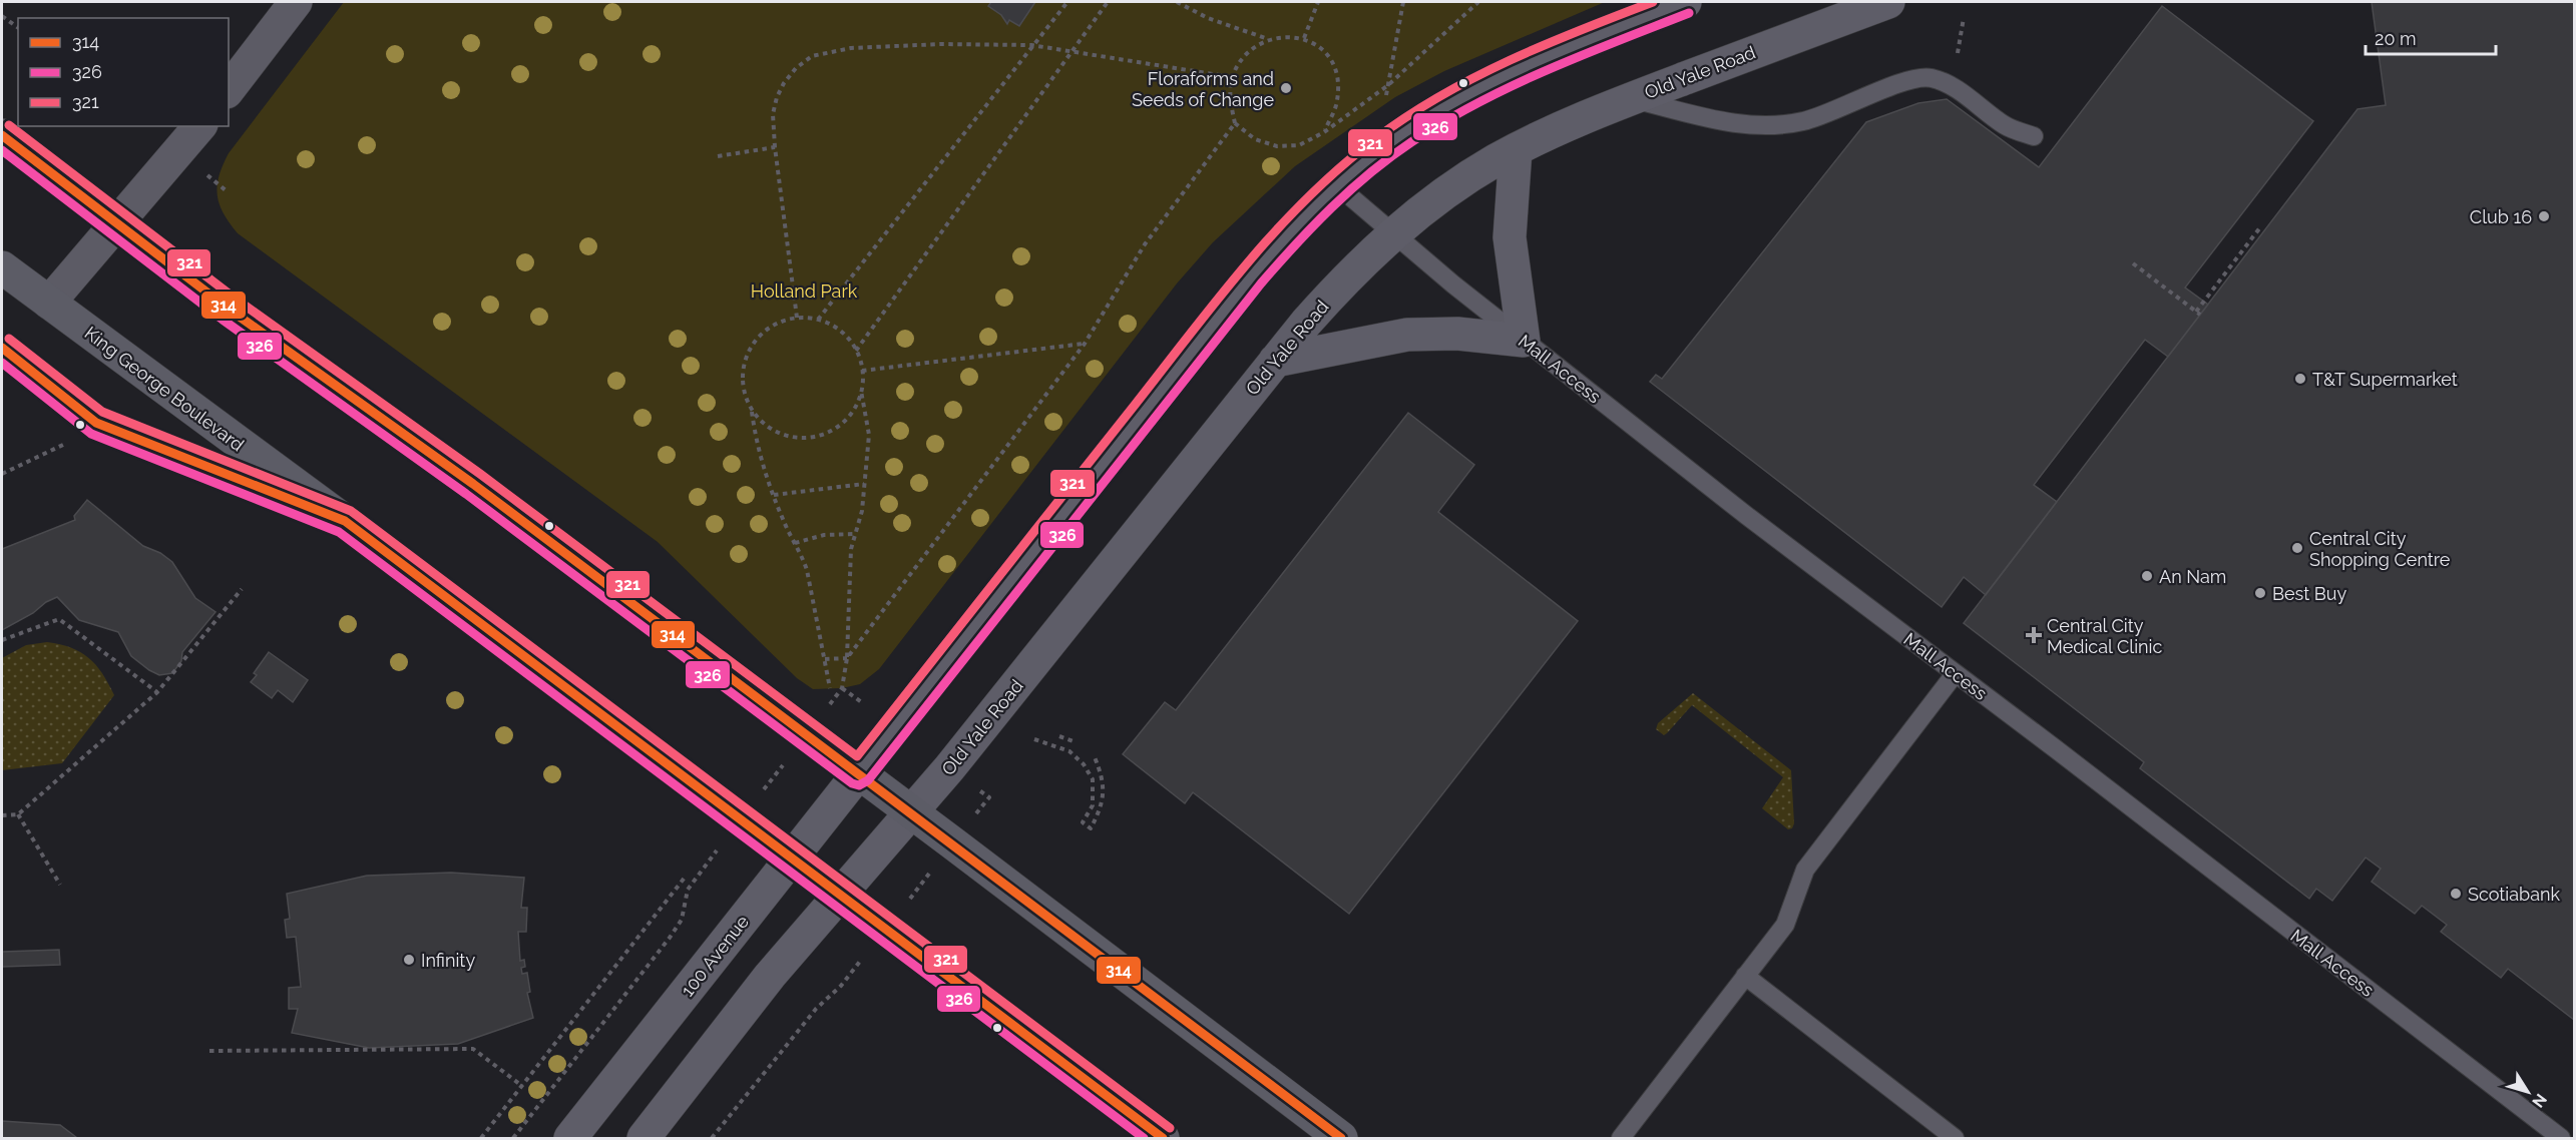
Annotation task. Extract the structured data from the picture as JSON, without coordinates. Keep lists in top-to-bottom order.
{
  "streets": {
    "main road": ["Old Yale Road", "King George Boulevard", "100 Avenue"],
    "lane": ["Mall Access"]
  },
  "crossings": [
    ["Old Yale Road", "Mall Access"],
    ["Old Yale Road", "King George Boulevard"],
    ["King George Boulevard", "100 Avenue"]
  ],
  "parks": ["Holland Park"],
  "places": {
    "other": [
      "Floraforms and Seeds of Change",
      "Club 16",
      "T&T Supermarket",
      "Central City Shopping Centre",
      "An Nam",
      "Best Buy",
      "Scotiabank",
      "Infinity"
    ],
    "health": ["Central City Medical Clinic"]
  },
  "lines": ["transit line 321", "transit line 326", "transit line 314"],
  "legend": ["314", "326", "321"],
  "scale_bar": "20 m",
  "north": "bottom right"
}
